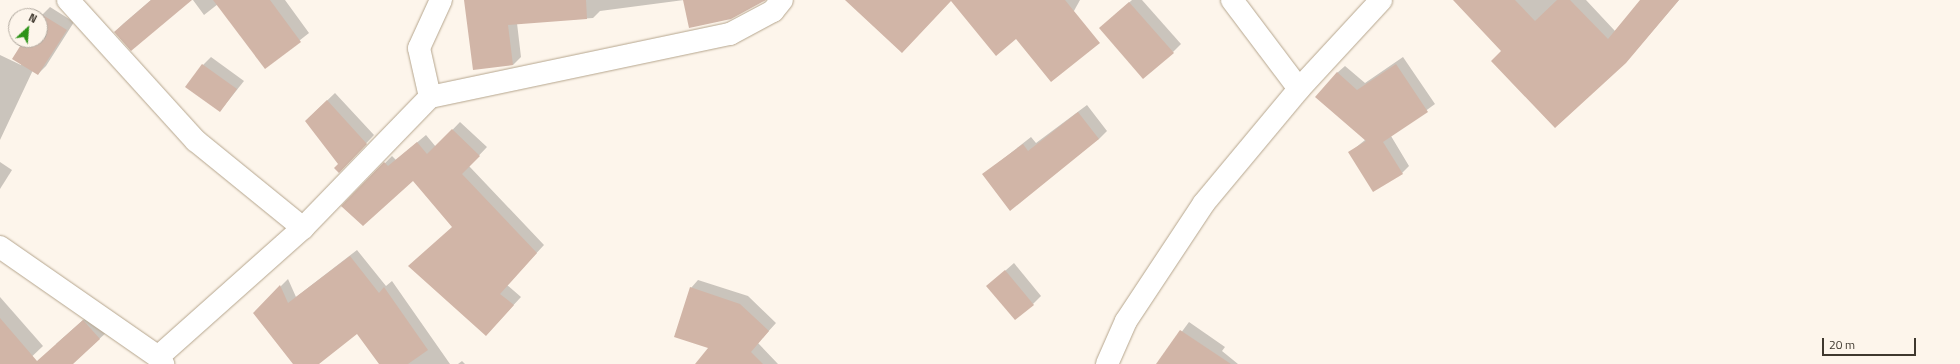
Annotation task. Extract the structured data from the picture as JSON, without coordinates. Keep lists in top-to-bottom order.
{
  "scale_bar": "20 m",
  "north": "top right"
}
